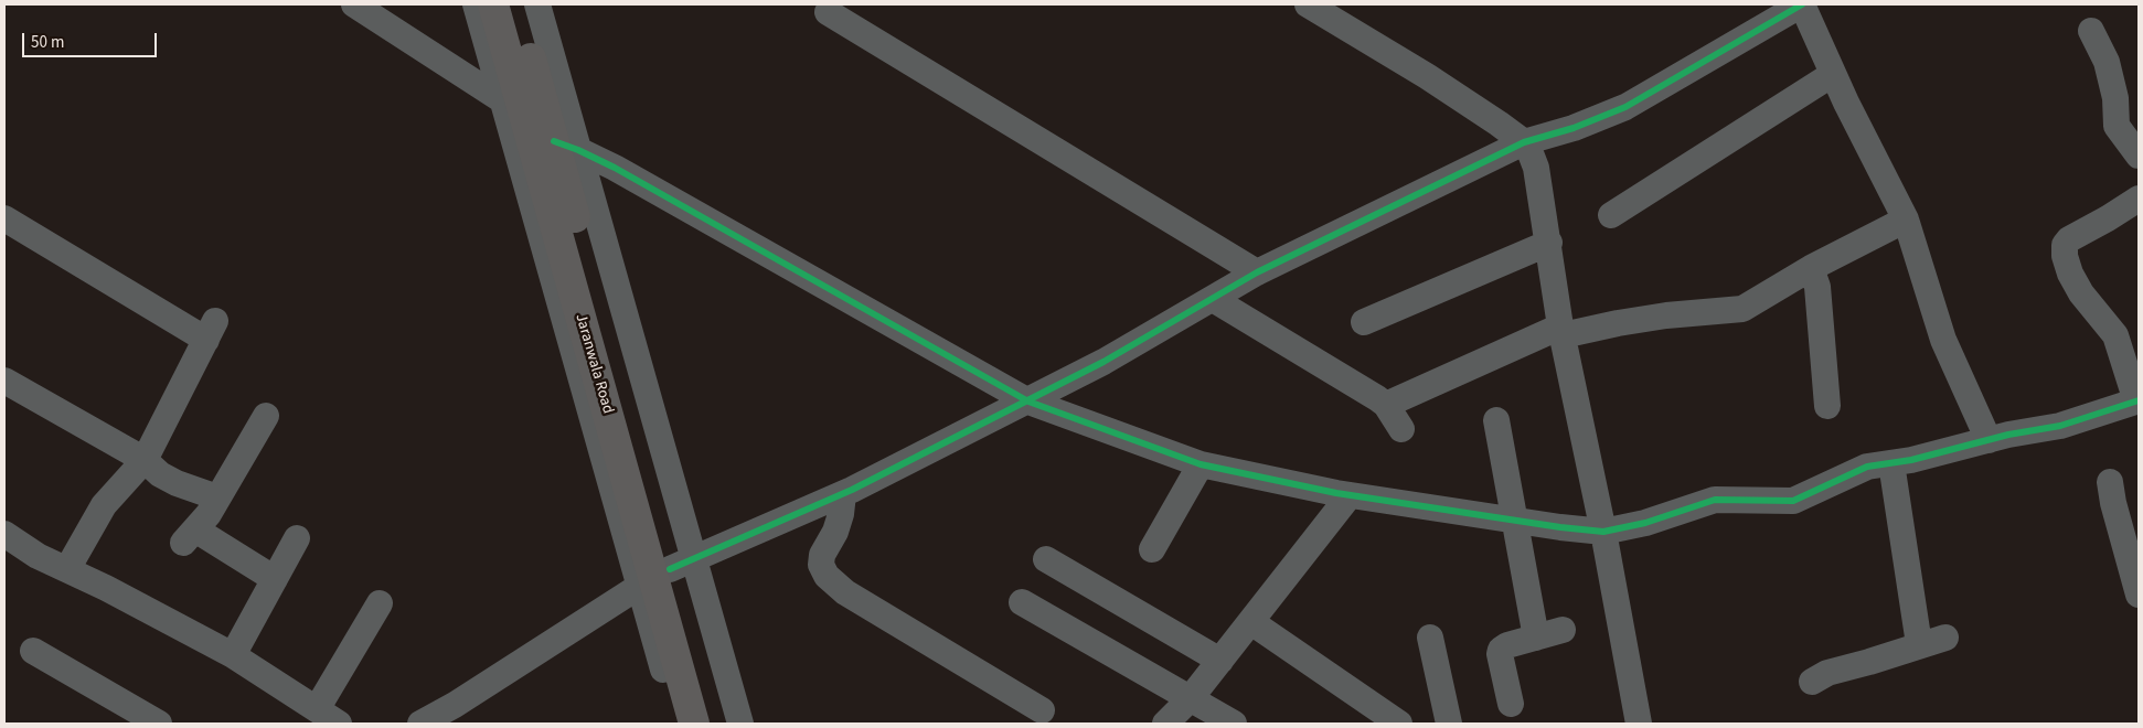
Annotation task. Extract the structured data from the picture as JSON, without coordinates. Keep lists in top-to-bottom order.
{
  "streets": {
    "main road": ["Jaranwala Road"]
  },
  "scale_bar": "50 m"
}
